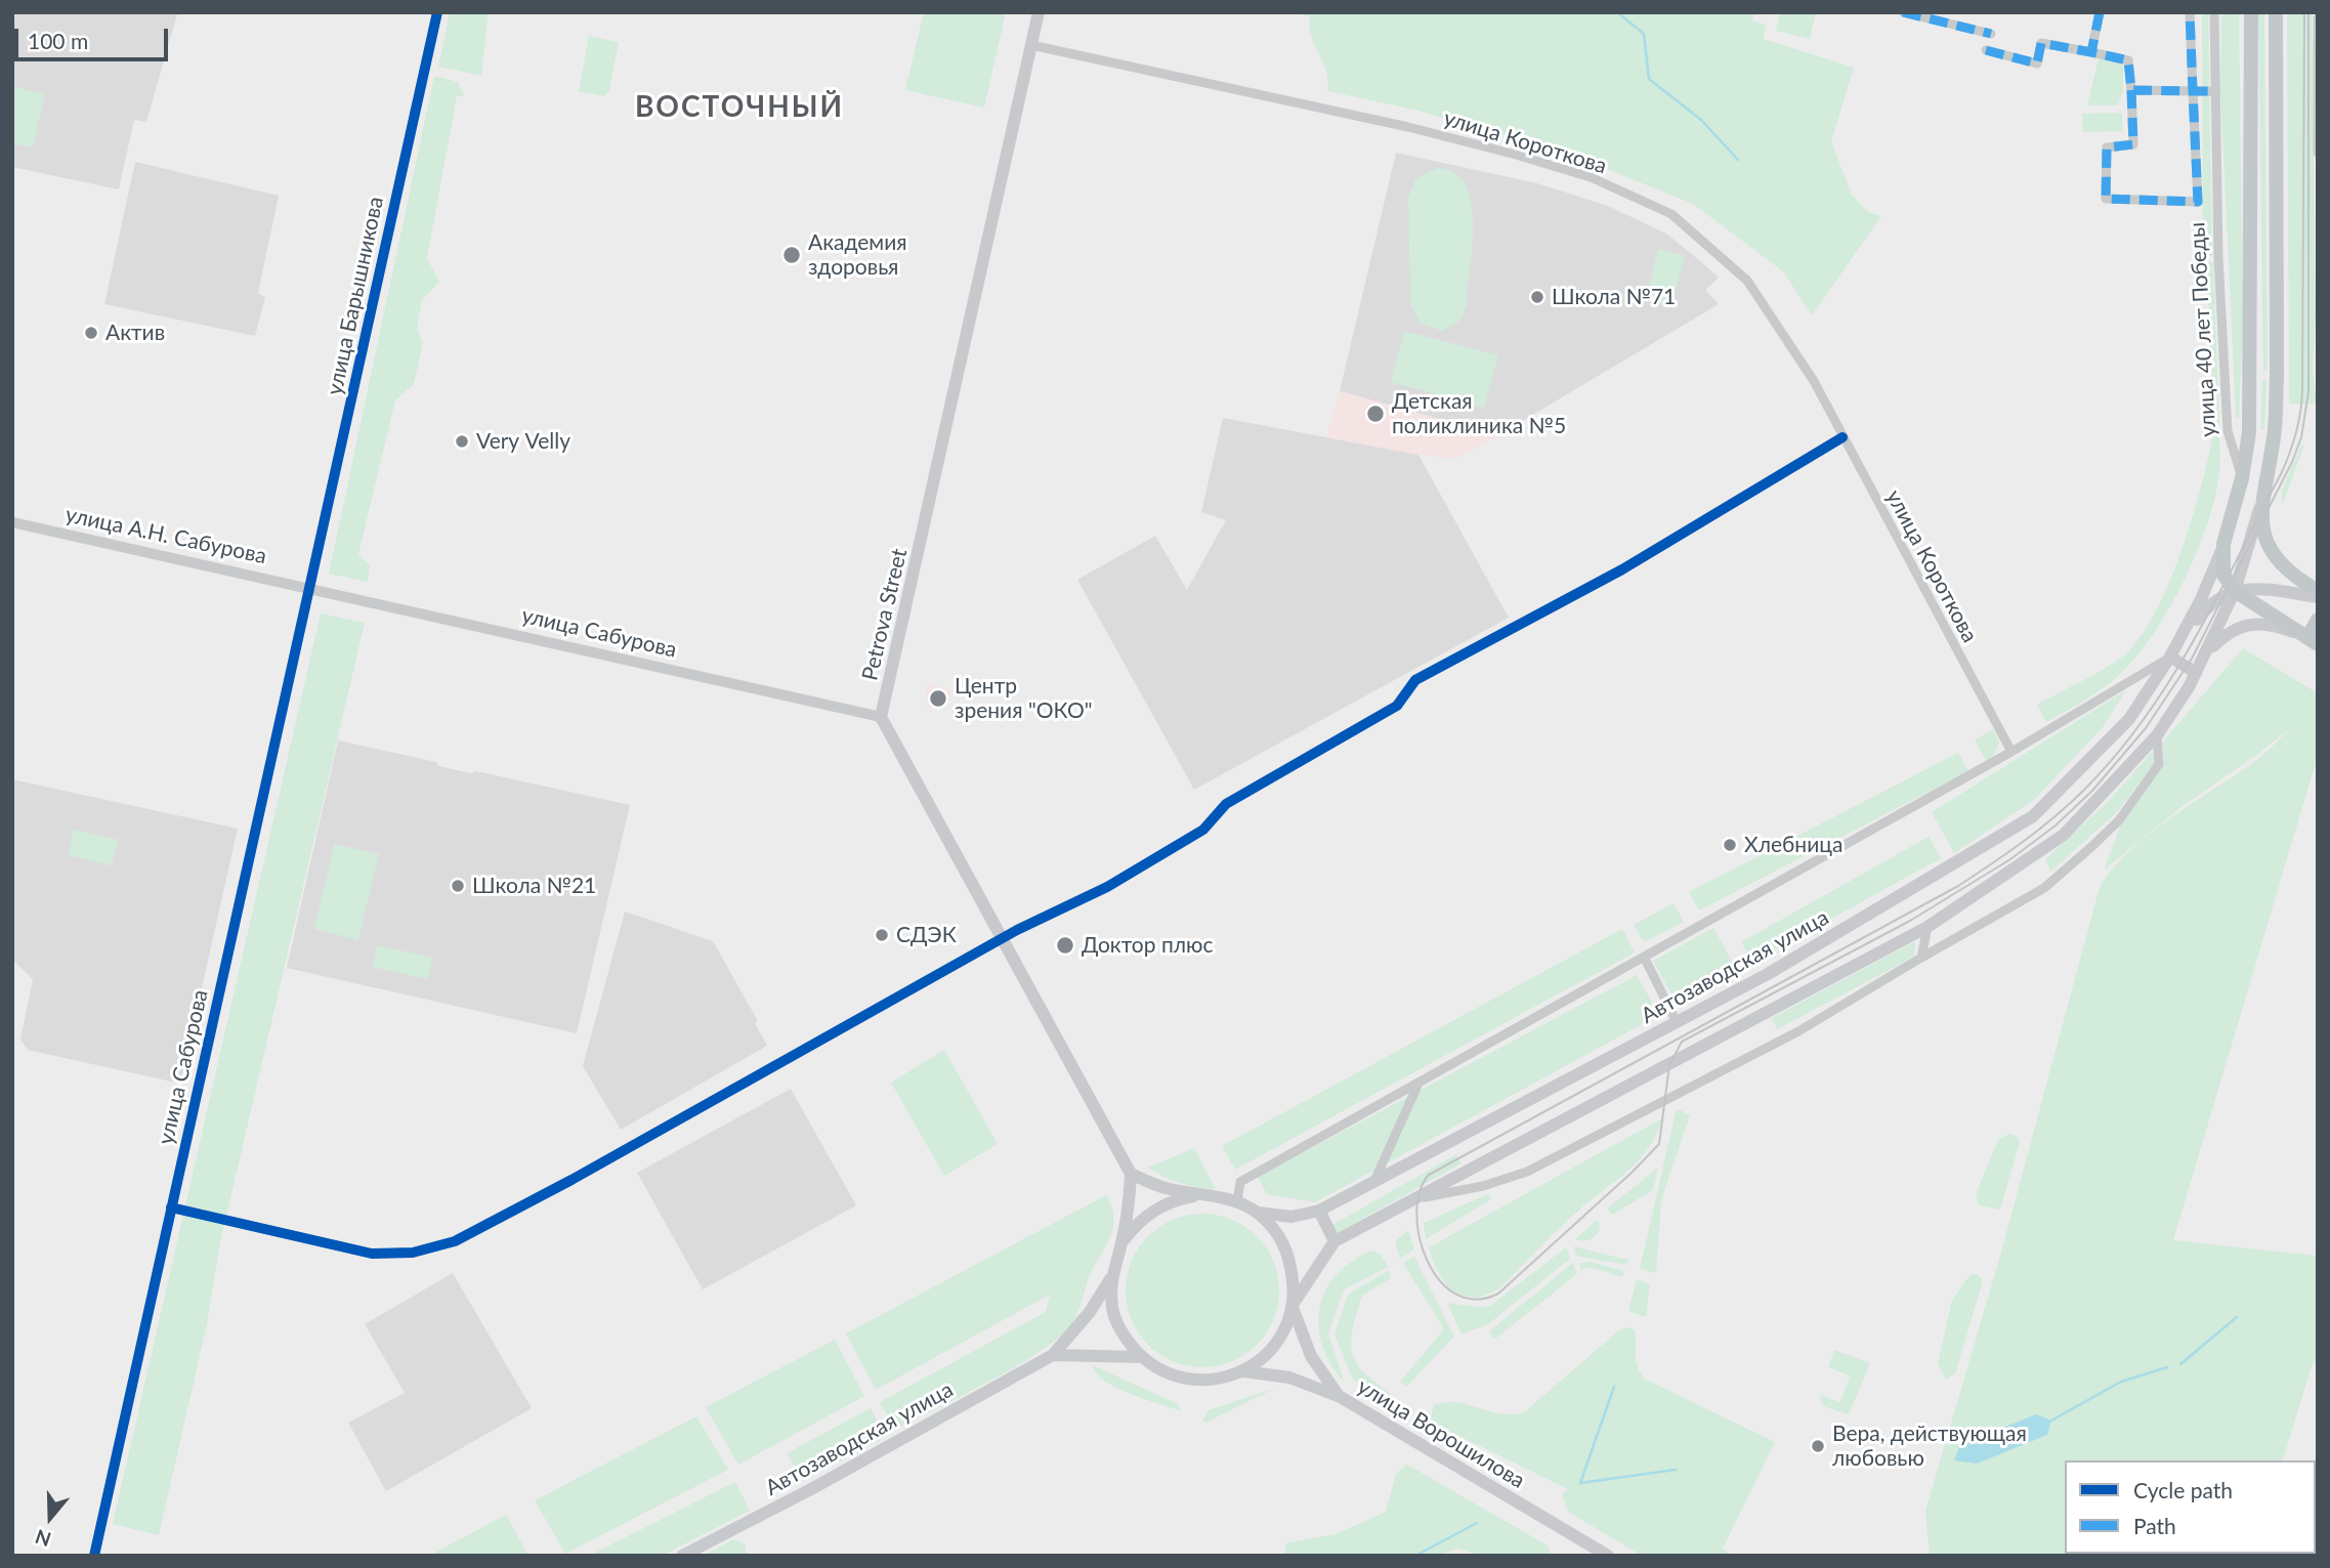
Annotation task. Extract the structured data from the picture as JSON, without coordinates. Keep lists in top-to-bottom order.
{
  "streets": {
    "main road": [
      "улица 40 лет Победы",
      "Petrova Street",
      "Автозаводская улица",
      "улица Ворошилова"
    ],
    "street": [
      "улица Короткова",
      "улица Барышникова",
      "улица А.Н. Сабурова",
      "улица Сабурова"
    ]
  },
  "crossings": [
    ["улица Короткова", "Petrova Street"],
    ["улица Барышникова", "улица А.Н. Сабурова"],
    ["улица Барышникова", "улица Сабурова"],
    ["улица А.Н. Сабурова", "улица Сабурова"],
    ["Petrova Street", "улица Сабурова"],
    ["Автозаводская улица", "улица Ворошилова"]
  ],
  "districts": ["ВОСТОЧНЫЙ"],
  "places": [
    "Академия здоровья",
    "Школа №71",
    "Актив",
    "Детская поликлиника №5",
    "Very Velly",
    "Центр зрения \"ОКО\"",
    "Хлебница",
    "Школа №21",
    "СДЭК",
    "Доктор плюс",
    "Вера, действующая любовью"
  ],
  "legend": ["Cycle path", "Path"],
  "scale_bar": "100 m",
  "north": "bottom"
}
